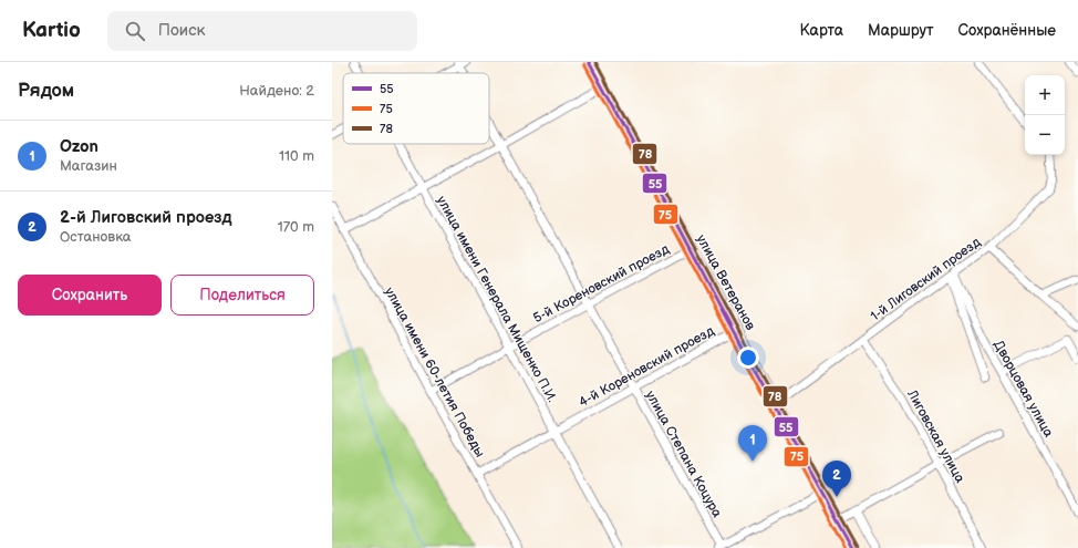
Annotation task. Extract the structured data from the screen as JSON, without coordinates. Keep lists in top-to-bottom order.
{
  "streets": {
    "street": [
      "1-й Лиговский проезд",
      "улица Ветеранов",
      "5-й Кореновский проезд",
      "улица имени Генерала Мищенко П.И.",
      "4-й Кореновский проезд",
      "улица имени 60-летия Победы",
      "Дворцовая улица",
      "Лиговская улица",
      "улица Степана Коцура"
    ]
  },
  "crossings": [
    ["1-й Лиговский проезд", "улица Ветеранов"],
    ["1-й Лиговский проезд", "Дворцовая улица"],
    ["1-й Лиговский проезд", "Лиговская улица"],
    ["улица Ветеранов", "5-й Кореновский проезд"],
    ["улица Ветеранов", "4-й Кореновский проезд"],
    ["5-й Кореновский проезд", "улица имени Генерала Мищенко П.И."],
    ["5-й Кореновский проезд", "улица имени 60-летия Победы"],
    ["5-й Кореновский проезд", "улица Степана Коцура"],
    ["улица имени Генерала Мищенко П.И.", "4-й Кореновский проезд"],
    ["4-й Кореновский проезд", "улица имени 60-летия Победы"],
    ["4-й Кореновский проезд", "улица Степана Коцура"]
  ],
  "lines": ["transit line 55", "transit line 78", "transit line 75"],
  "legend": ["55", "75", "78"],
  "page": {
    "header": "Kartio",
    "search": "Поиск",
    "nav": ["Карта", "Маршрут", "Сохранённые"],
    "heading": ["Рядом", "Найдено: 2"],
    "map_buttons": ["+", "−"],
    "list": [
      {
        "mark": "1",
        "name": "Ozon",
        "note": "Магазин",
        "value": "110 m"
      },
      {
        "mark": "2",
        "name": "2-й Лиговский проезд",
        "note": "Остановка",
        "value": "170 m"
      }
    ],
    "buttons": ["Сохранить", "Поделиться"],
    "pins": ["1", "2"]
  }
}
